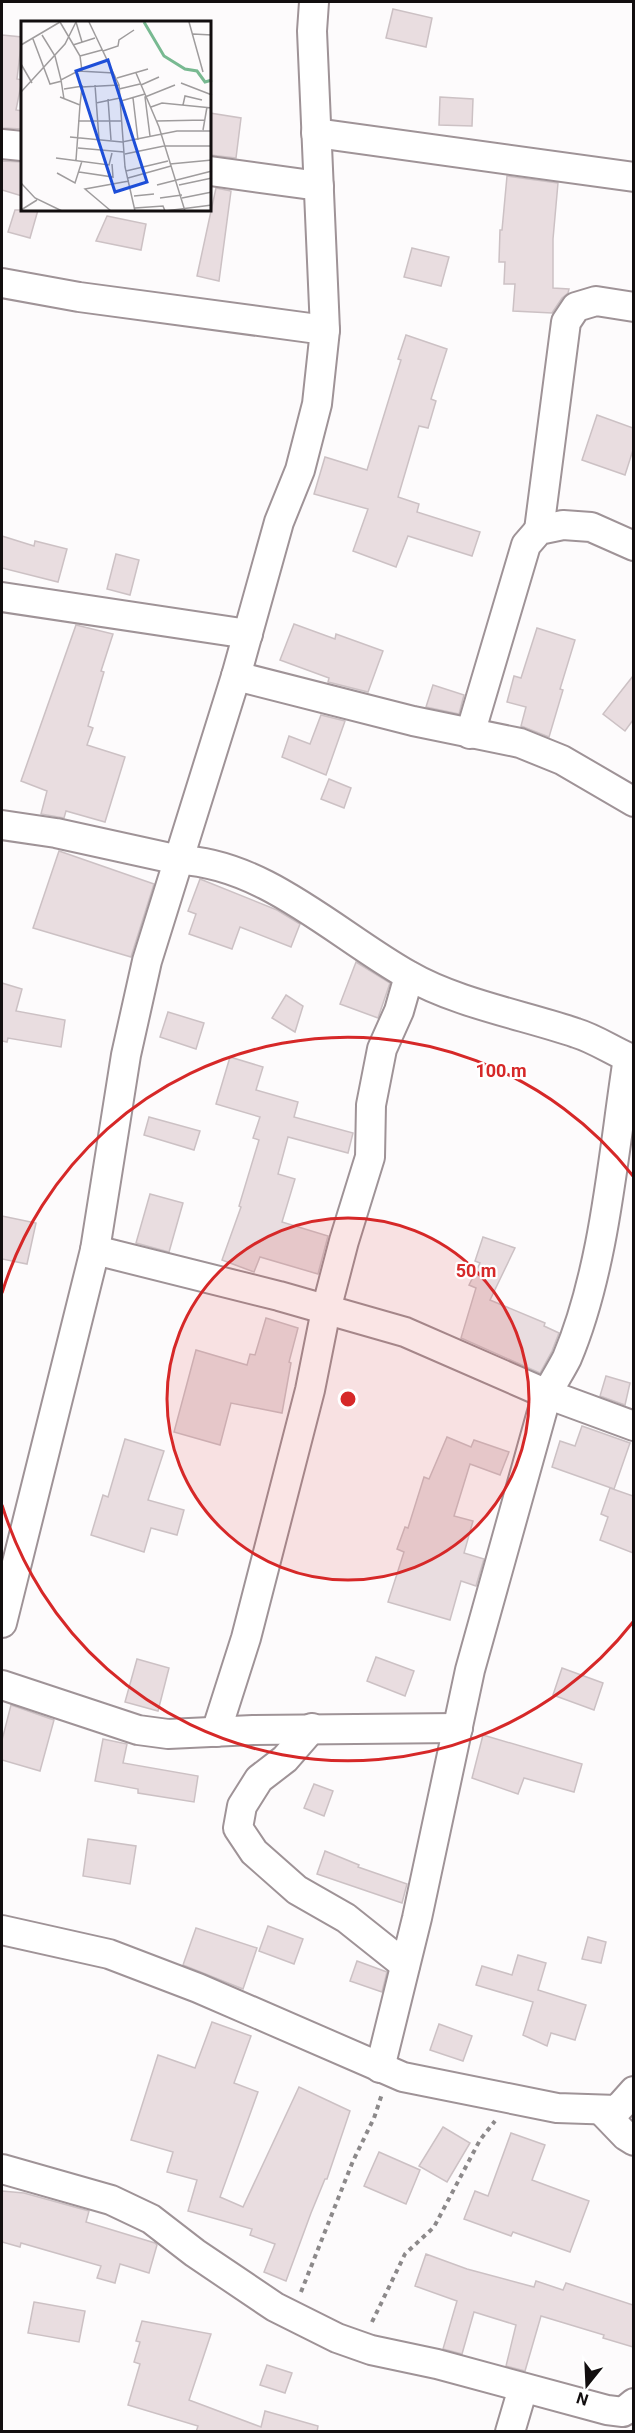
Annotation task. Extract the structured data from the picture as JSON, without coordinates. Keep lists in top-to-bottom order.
{
  "north": "bottom",
  "rings": ["100 m", "50 m"]
}
